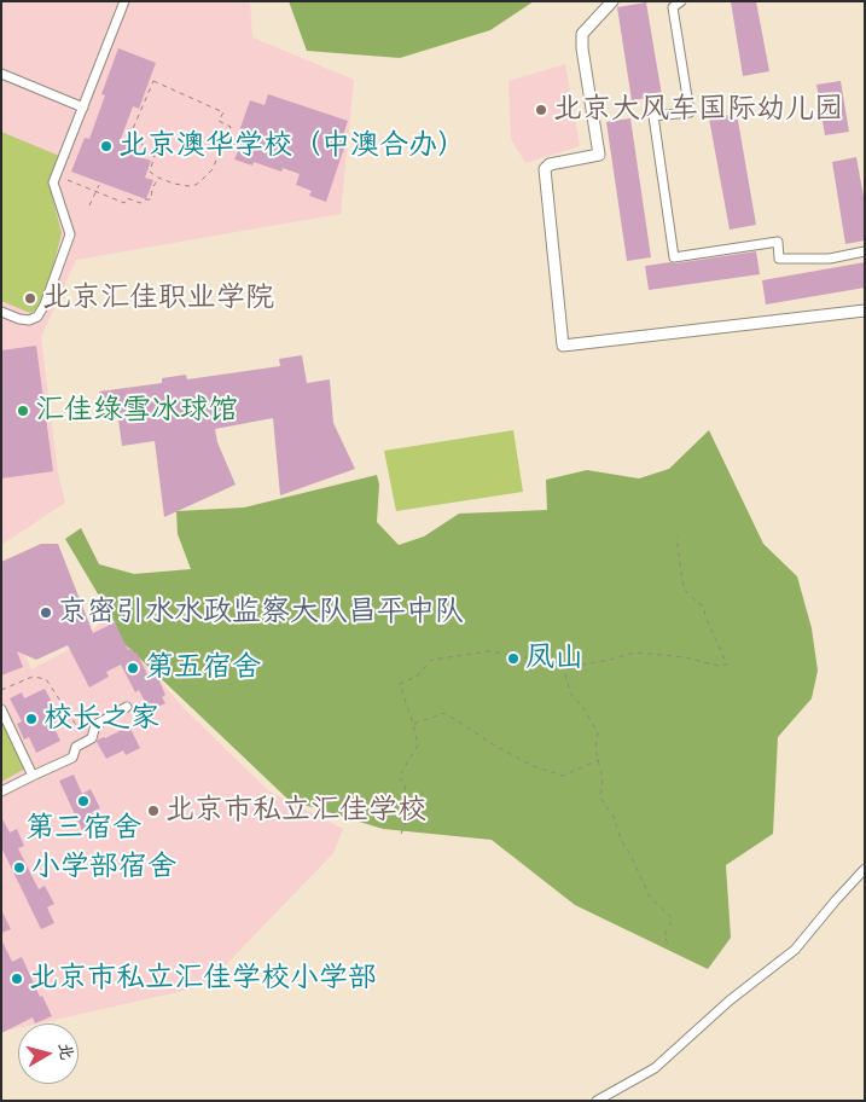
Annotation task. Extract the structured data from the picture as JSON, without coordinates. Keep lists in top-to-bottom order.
{
  "places": [
    "北京大风车国际幼儿园",
    "北京澳华学校（中澳合办）",
    "北京汇佳职业学院",
    "汇佳绿雪冰球馆",
    "京密引水水政监察大队昌平中队",
    "凤山",
    "第五宿舍",
    "校长之家",
    "第三宿舍",
    "北京市私立汇佳学校",
    "小学部宿舍",
    "北京市私立汇佳学校小学部"
  ],
  "north": "right"
}
